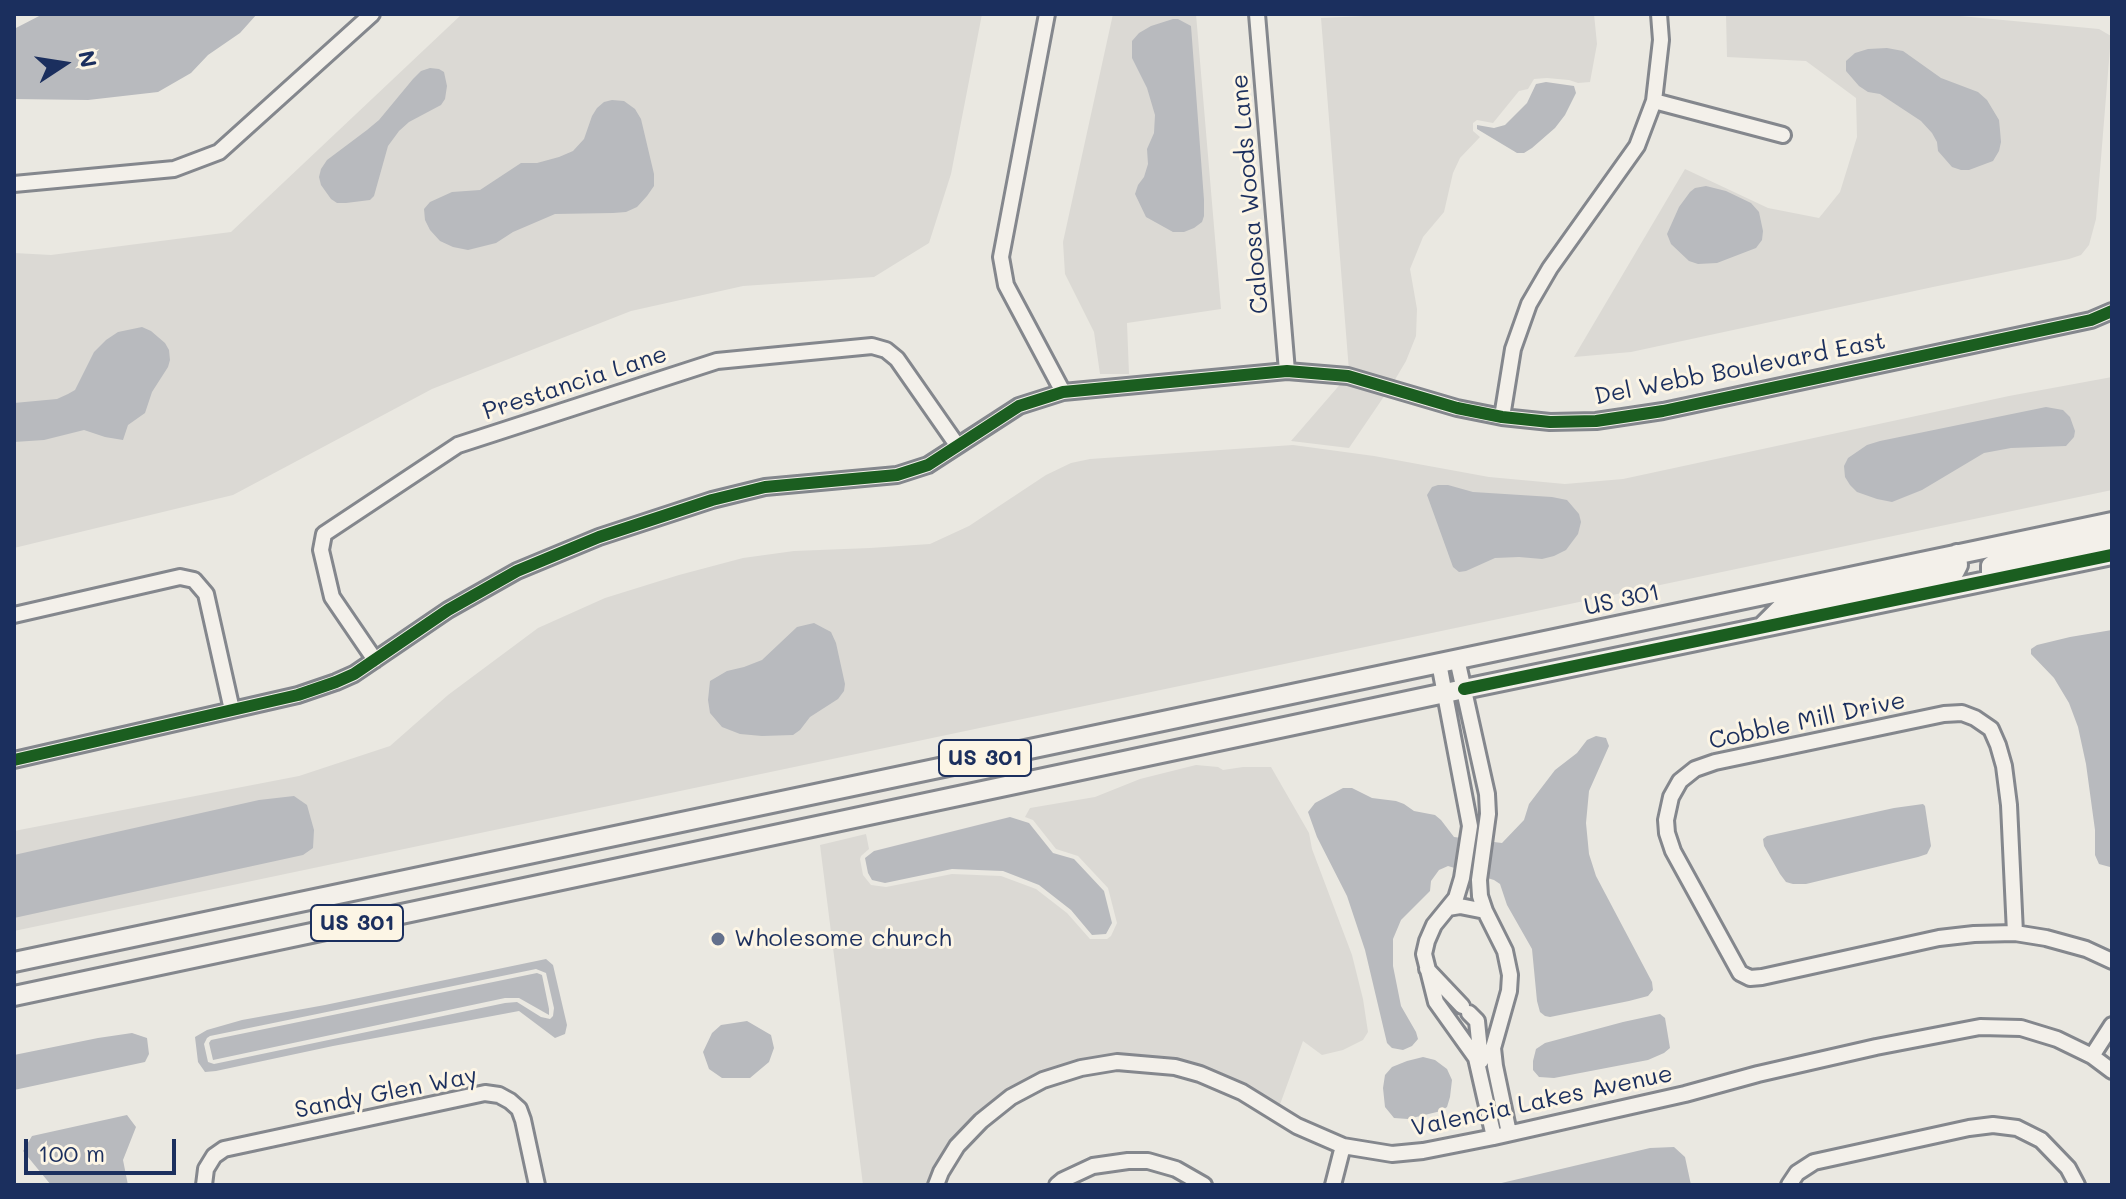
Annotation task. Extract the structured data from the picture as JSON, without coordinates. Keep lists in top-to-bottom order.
{
  "streets": {
    "main road": ["US 301"],
    "street": [
      "Caloosa Woods Lane",
      "Del Webb Boulevard East",
      "Prestancia Lane",
      "Cobble Mill Drive",
      "Sandy Glen Way",
      "Valencia Lakes Avenue"
    ]
  },
  "crossings": [
    ["Caloosa Woods Lane", "Del Webb Boulevard East"],
    ["Del Webb Boulevard East", "Prestancia Lane"]
  ],
  "places": ["Wholesome church"],
  "scale_bar": "100 m",
  "north": "right"
}
